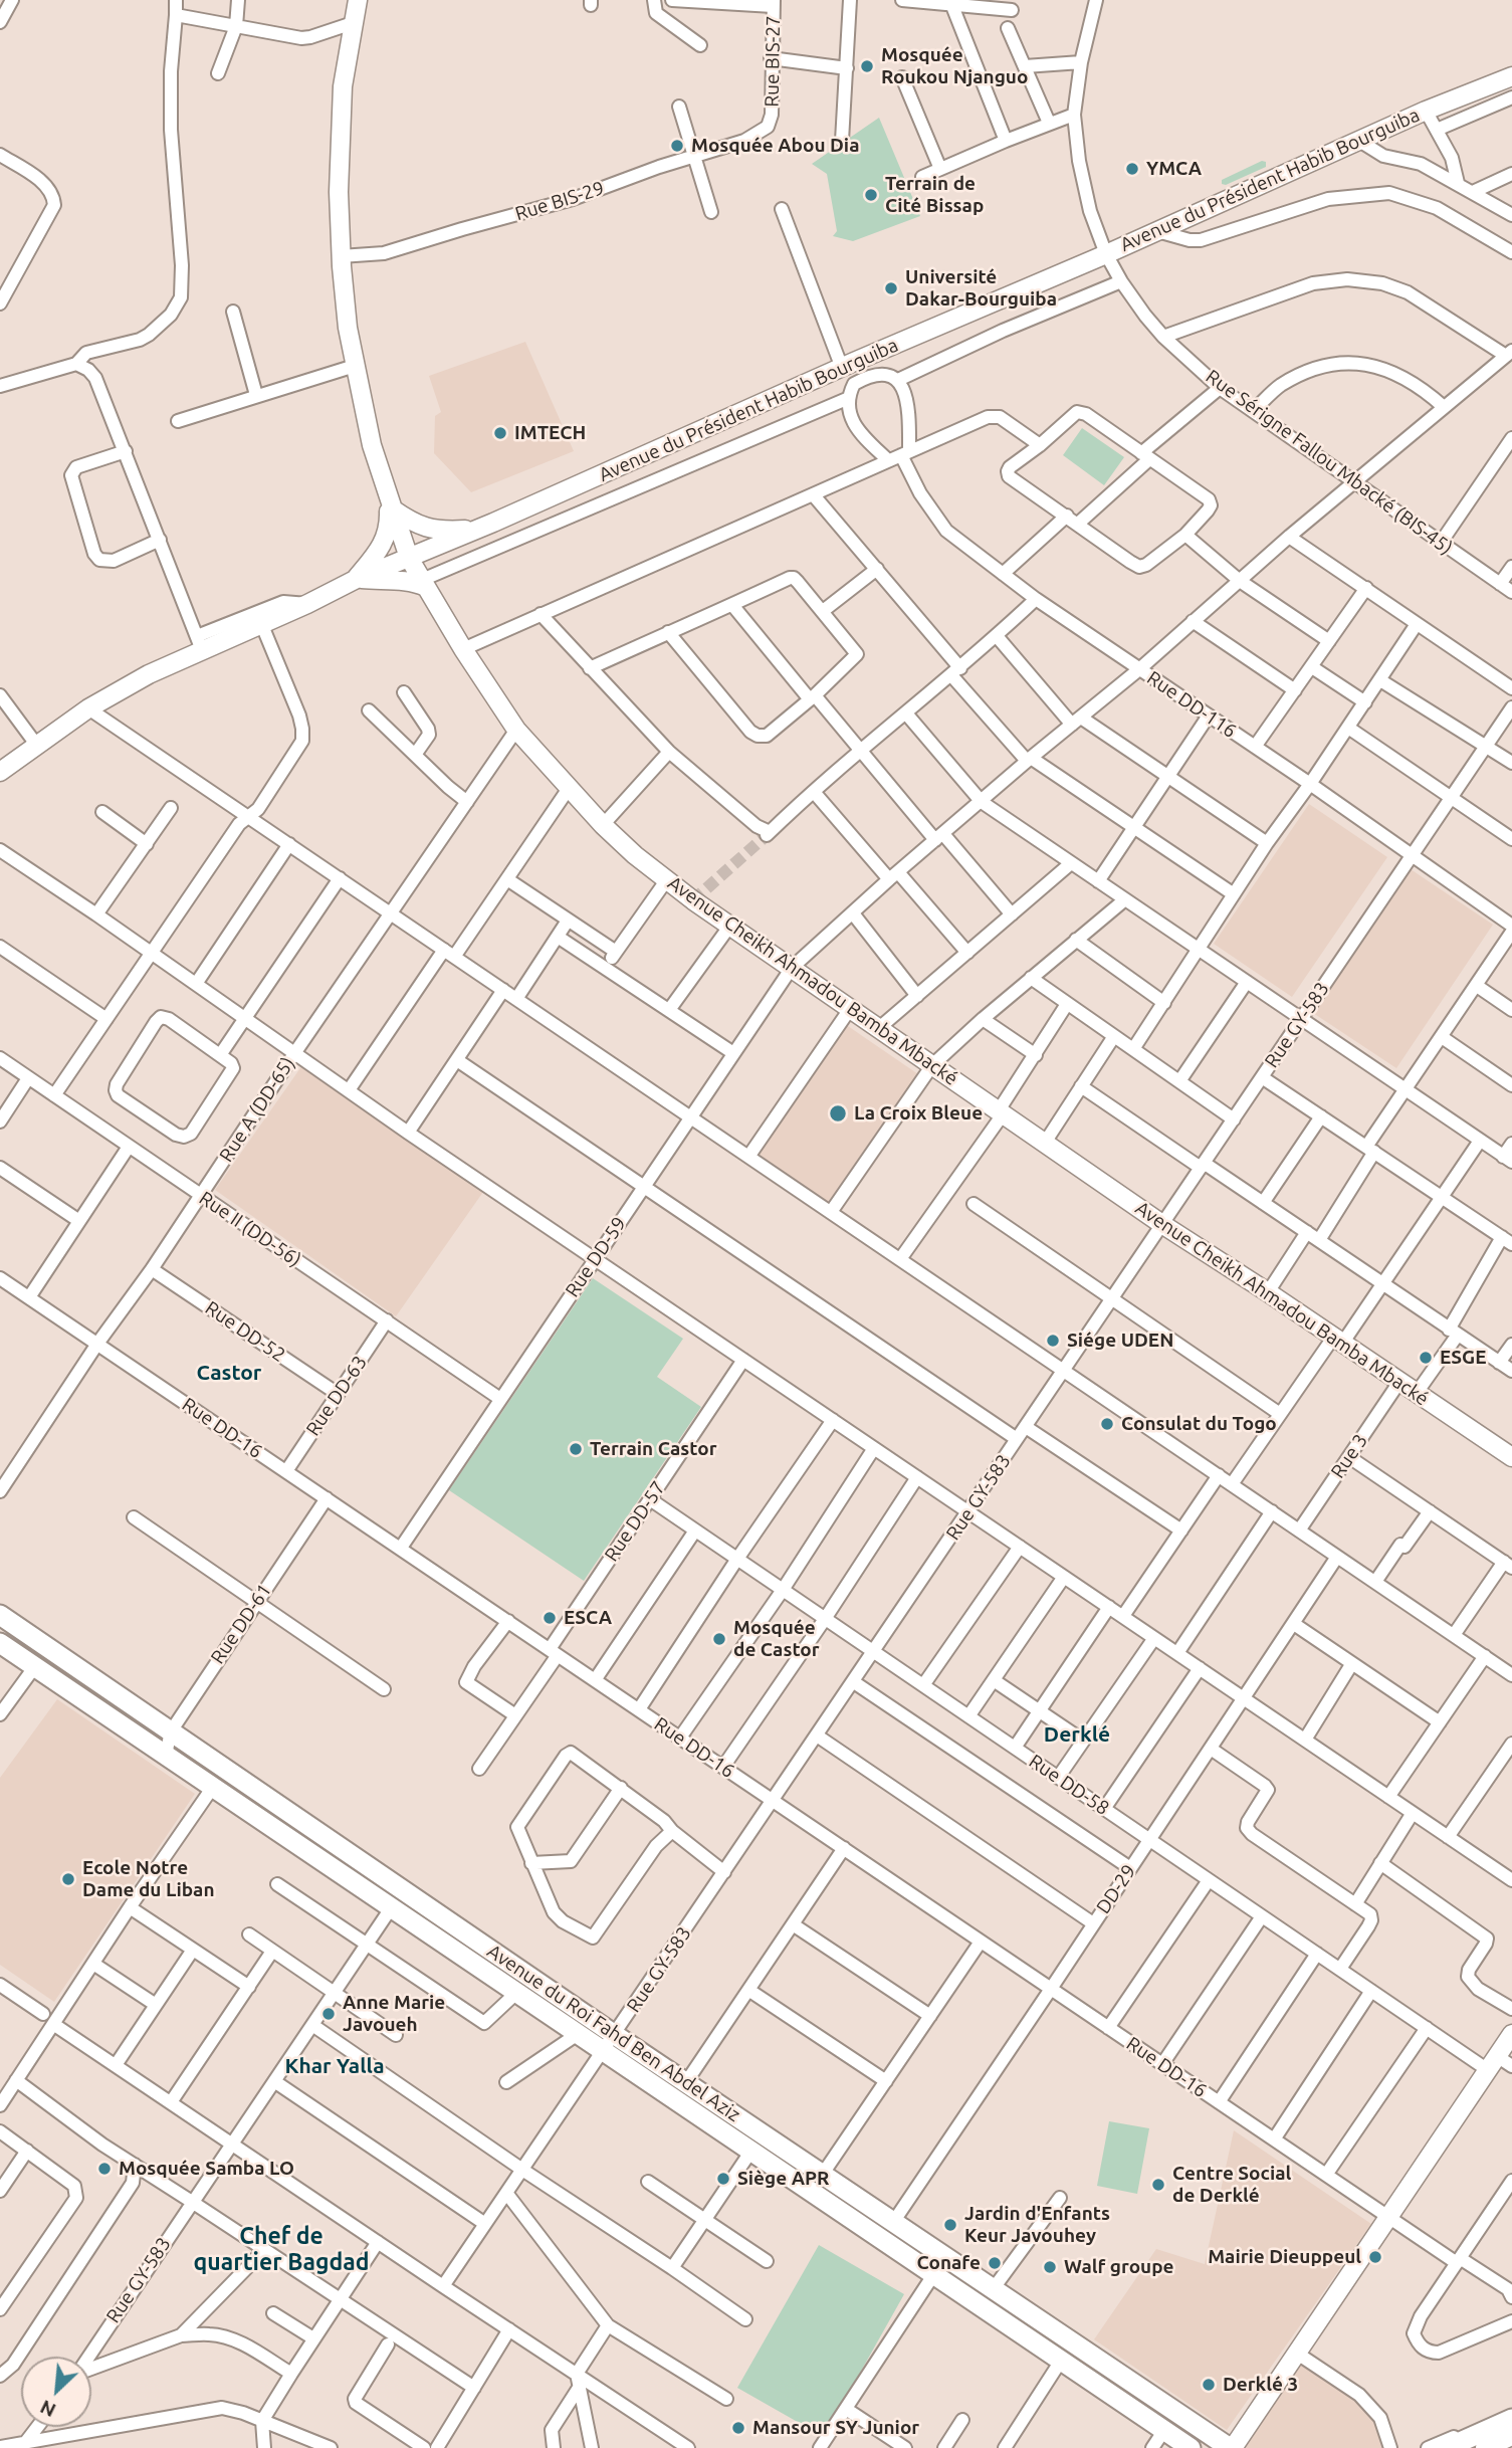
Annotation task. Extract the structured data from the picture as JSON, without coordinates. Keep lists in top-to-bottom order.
{
  "streets": {
    "main road": ["Avenue du Roi Fahd Ben Abdel Aziz"],
    "street": [
      "Rue BIS-27",
      "Avenue du Président Habib Bourguiba",
      "Rue BIS-29",
      "Rue Sérigne Fallou Mbacké (BIS-45)",
      "Rue DD-116",
      "Avenue Cheikh Ahmadou Bamba Mbacké",
      "Rue GY-583",
      "Rue A (DD-65)",
      "Rue II (DD-56)",
      "Rue DD-59",
      "Rue DD-52",
      "Rue DD-63",
      "Rue DD-16",
      "Rue 3",
      "Rue DD-57",
      "Rue DD-61",
      "Rue DD-58",
      "DD-29"
    ]
  },
  "crossings": [
    ["Rue BIS-27", "Rue BIS-29"],
    ["Avenue du Président Habib Bourguiba", "Rue Sérigne Fallou Mbacké (BIS-45)"],
    ["Avenue du Président Habib Bourguiba", "Avenue Cheikh Ahmadou Bamba Mbacké"],
    ["Rue BIS-29", "Avenue Cheikh Ahmadou Bamba Mbacké"],
    ["Rue Sérigne Fallou Mbacké (BIS-45)", "Rue DD-59"],
    ["Rue DD-116", "Rue GY-583"],
    ["Rue DD-116", "Rue DD-59"],
    ["Avenue Cheikh Ahmadou Bamba Mbacké", "Rue GY-583"],
    ["Avenue Cheikh Ahmadou Bamba Mbacké", "Rue A (DD-65)"],
    ["Avenue Cheikh Ahmadou Bamba Mbacké", "Rue DD-59"],
    ["Avenue Cheikh Ahmadou Bamba Mbacké", "Rue 3"],
    ["Rue GY-583", "Rue DD-16"],
    ["Rue GY-583", "Rue DD-58"],
    ["Rue GY-583", "Avenue du Roi Fahd Ben Abdel Aziz"],
    ["Rue A (DD-65)", "Rue II (DD-56)"],
    ["Rue A (DD-65)", "Rue DD-52"],
    ["Rue A (DD-65)", "Rue DD-16"],
    ["Rue II (DD-56)", "Rue DD-59"],
    ["Rue II (DD-56)", "Rue DD-63"],
    ["Rue DD-59", "Rue DD-16"],
    ["Rue DD-52", "Rue DD-63"],
    ["Rue DD-63", "Rue DD-16"],
    ["Rue DD-16", "Rue DD-57"],
    ["Rue DD-16", "Rue DD-61"],
    ["Rue DD-16", "DD-29"],
    ["Rue DD-57", "Rue DD-58"],
    ["Rue DD-61", "Avenue du Roi Fahd Ben Abdel Aziz"],
    ["Rue DD-58", "DD-29"],
    ["DD-29", "Avenue du Roi Fahd Ben Abdel Aziz"]
  ],
  "districts": [
    "Castor",
    "Derklé",
    "Khar Yalla",
    "Chef de quartier Bagdad"
  ],
  "places": [
    "Mosquée Roukou Njanguo",
    "Mosquée Abou Dia",
    "YMCA",
    "Terrain de Cité Bissap",
    "Université Dakar-Bourguiba",
    "IMTECH",
    "La Croix Bleue",
    "Siége UDEN",
    "ESGE",
    "Consulat du Togo",
    "Terrain Castor",
    "ESCA",
    "Mosquée de Castor",
    "Ecole Notre Dame du Liban",
    "Anne Marie Javoueh",
    "Mosquée Samba LO",
    "Siège APR",
    "Centre Social de Derklé",
    "Jardin d'Enfants Keur Javouhey",
    "Mairie Dieuppeul",
    "Conafe",
    "Walf groupe",
    "Derklé 3",
    "Mansour SY Junior"
  ],
  "north": "bottom left"
}
